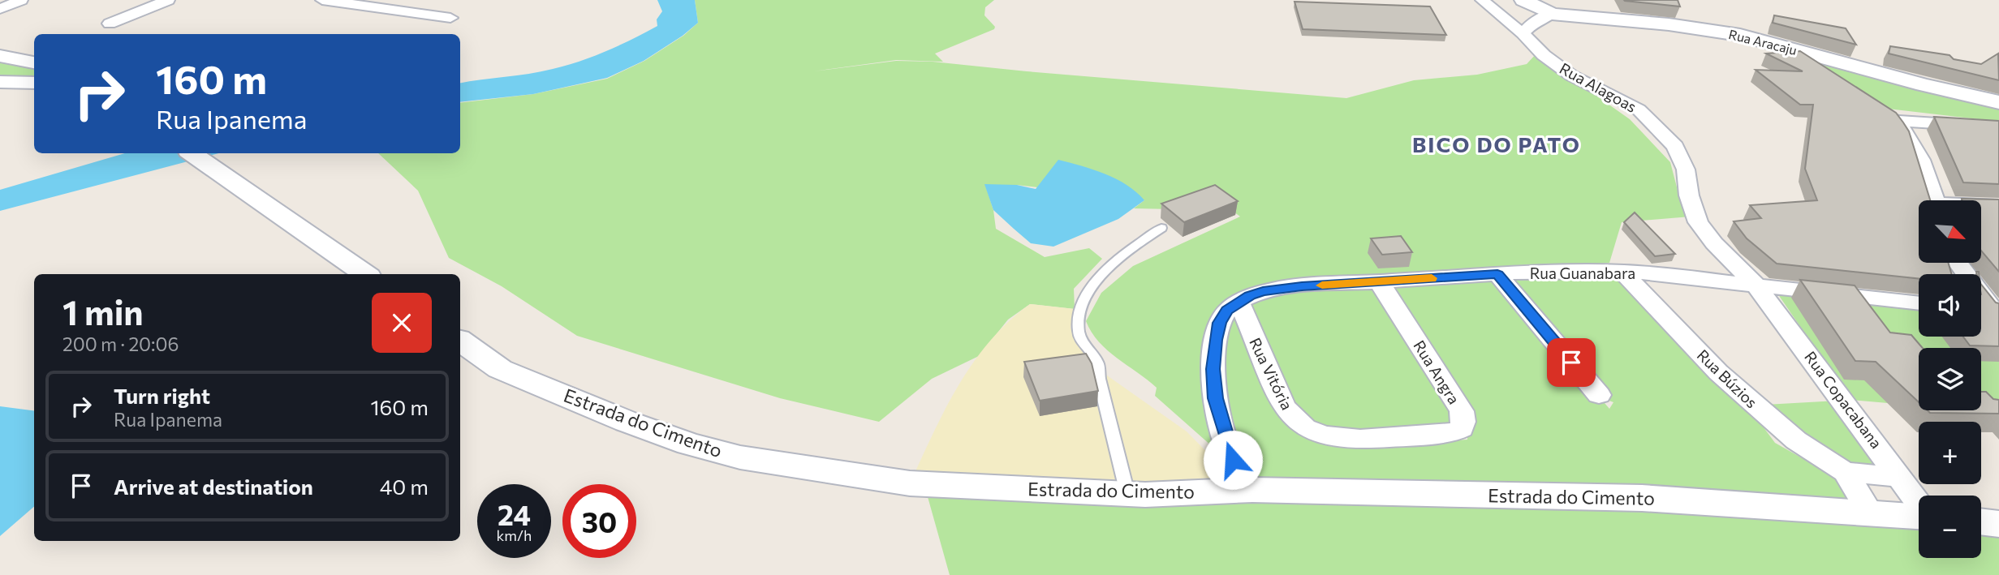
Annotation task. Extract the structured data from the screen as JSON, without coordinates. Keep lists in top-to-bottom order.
{
  "streets": {
    "street": [
      "Rua Aracaju",
      "Rua Alagoas",
      "Rua Guanabara",
      "Rua Angra",
      "Rua Vitória",
      "Rua Búzios",
      "Rua Copacabana",
      "Estrada do Cimento"
    ]
  },
  "crossings": [
    ["Rua Alagoas", "Rua Guanabara"],
    ["Rua Alagoas", "Rua Copacabana"],
    ["Rua Guanabara", "Rua Angra"],
    ["Rua Guanabara", "Rua Vitória"],
    ["Rua Guanabara", "Rua Búzios"],
    ["Rua Guanabara", "Rua Copacabana"],
    ["Rua Guanabara", "Estrada do Cimento"],
    ["Rua Angra", "Rua Vitória"],
    ["Rua Búzios", "Rua Copacabana"],
    ["Rua Búzios", "Estrada do Cimento"]
  ],
  "districts": ["BICO DO PATO"],
  "north": "bottom right",
  "page": {
    "turn": ["160 m", "Rua Ipanema"],
    "map_buttons": ["+", "−"],
    "heading": ["1 min", "200 m · 20:06"],
    "list": [
      {
        "name": "Turn right",
        "note": "Rua Ipanema",
        "value": "160 m"
      },
      {
        "name": "Arrive at destination",
        "value": "40 m"
      }
    ],
    "speed": "24 km/h",
    "limit": "30"
  }
}
